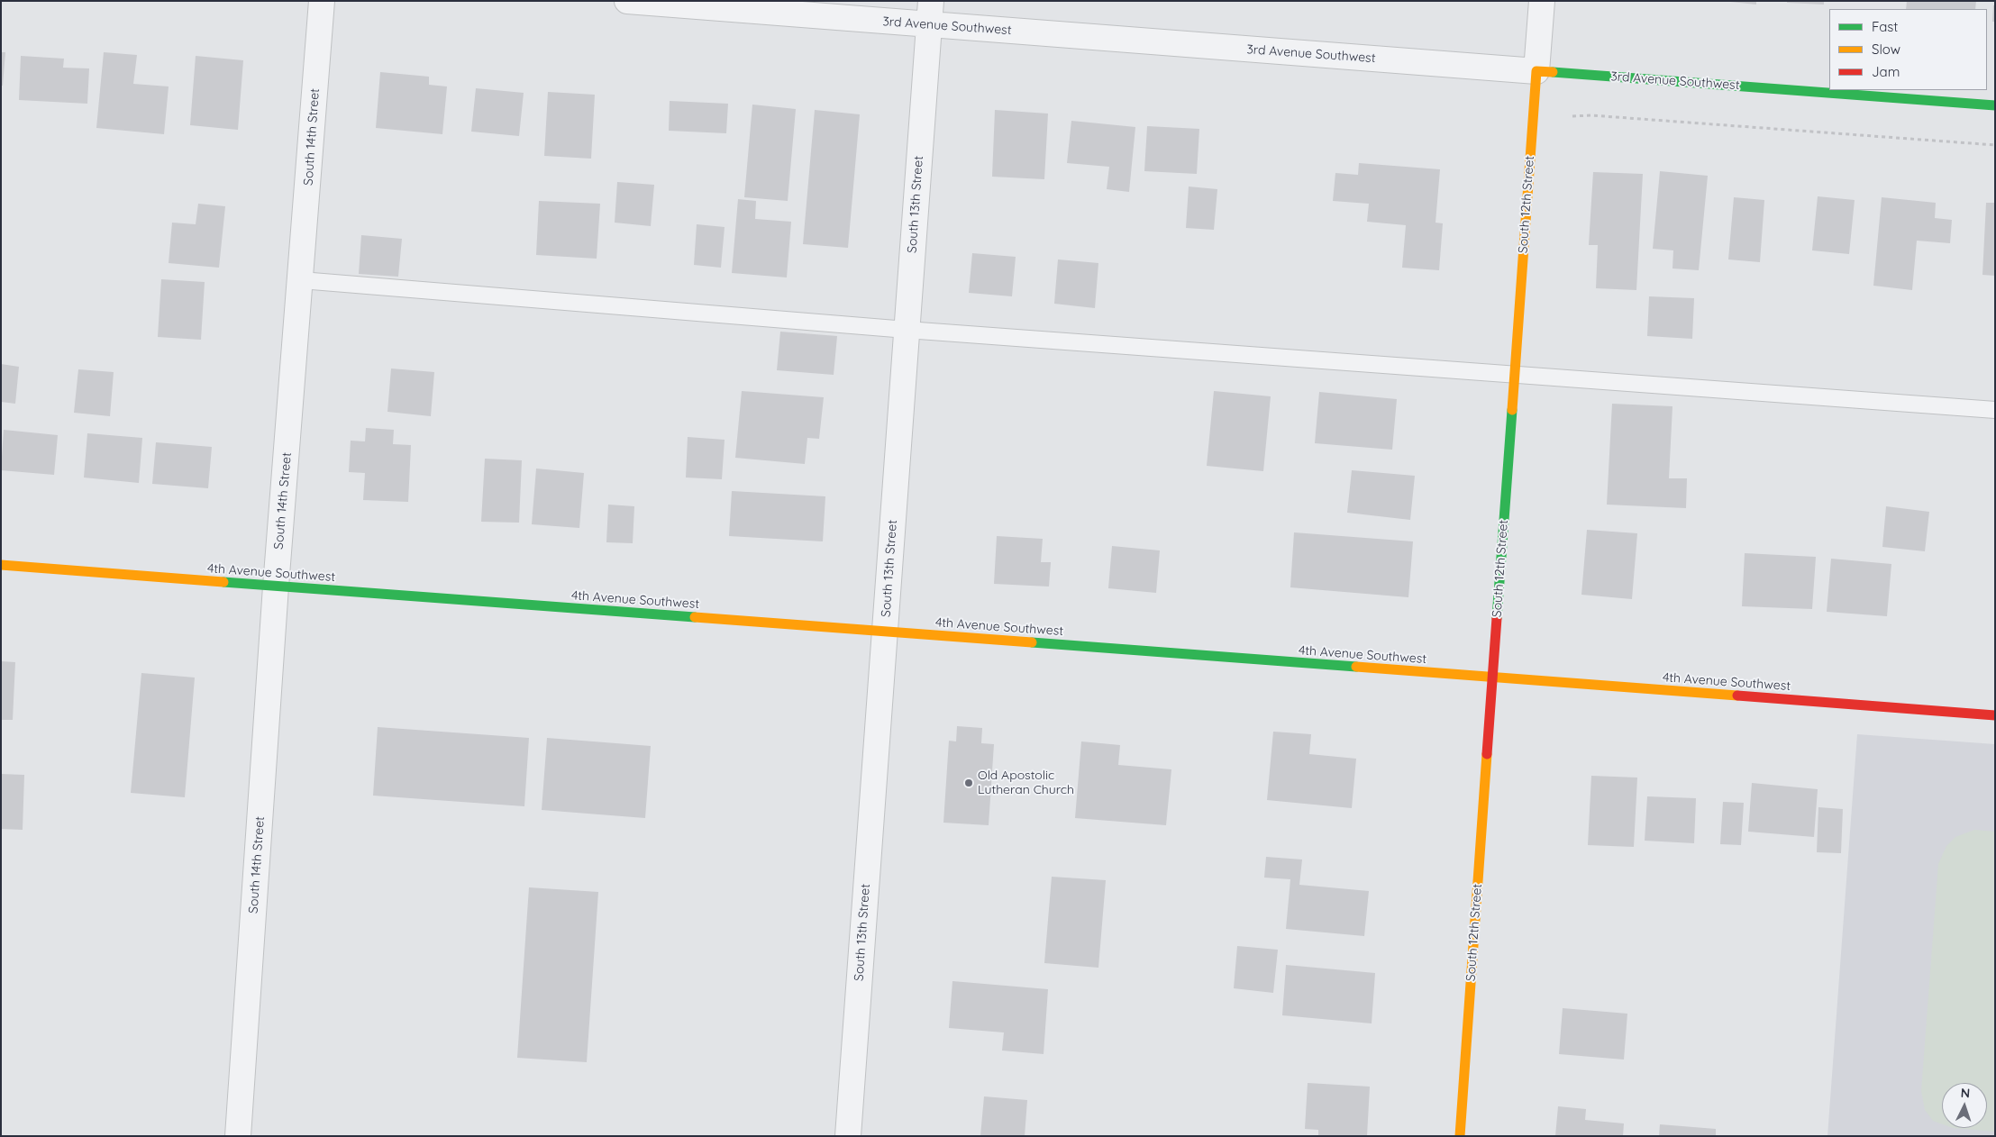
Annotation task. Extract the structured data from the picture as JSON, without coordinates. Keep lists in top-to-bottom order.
{
  "streets": {
    "street": [
      "3rd Avenue Southwest",
      "South 14th Street",
      "South 13th Street",
      "South 12th Street",
      "4th Avenue Southwest"
    ]
  },
  "crossings": [
    ["3rd Avenue Southwest", "South 13th Street"],
    ["3rd Avenue Southwest", "South 12th Street"],
    ["South 14th Street", "4th Avenue Southwest"],
    ["South 13th Street", "4th Avenue Southwest"],
    ["South 12th Street", "4th Avenue Southwest"]
  ],
  "places": ["Old Apostolic Lutheran Church"],
  "legend": ["Fast", "Slow", "Jam"],
  "north": "top"
}
